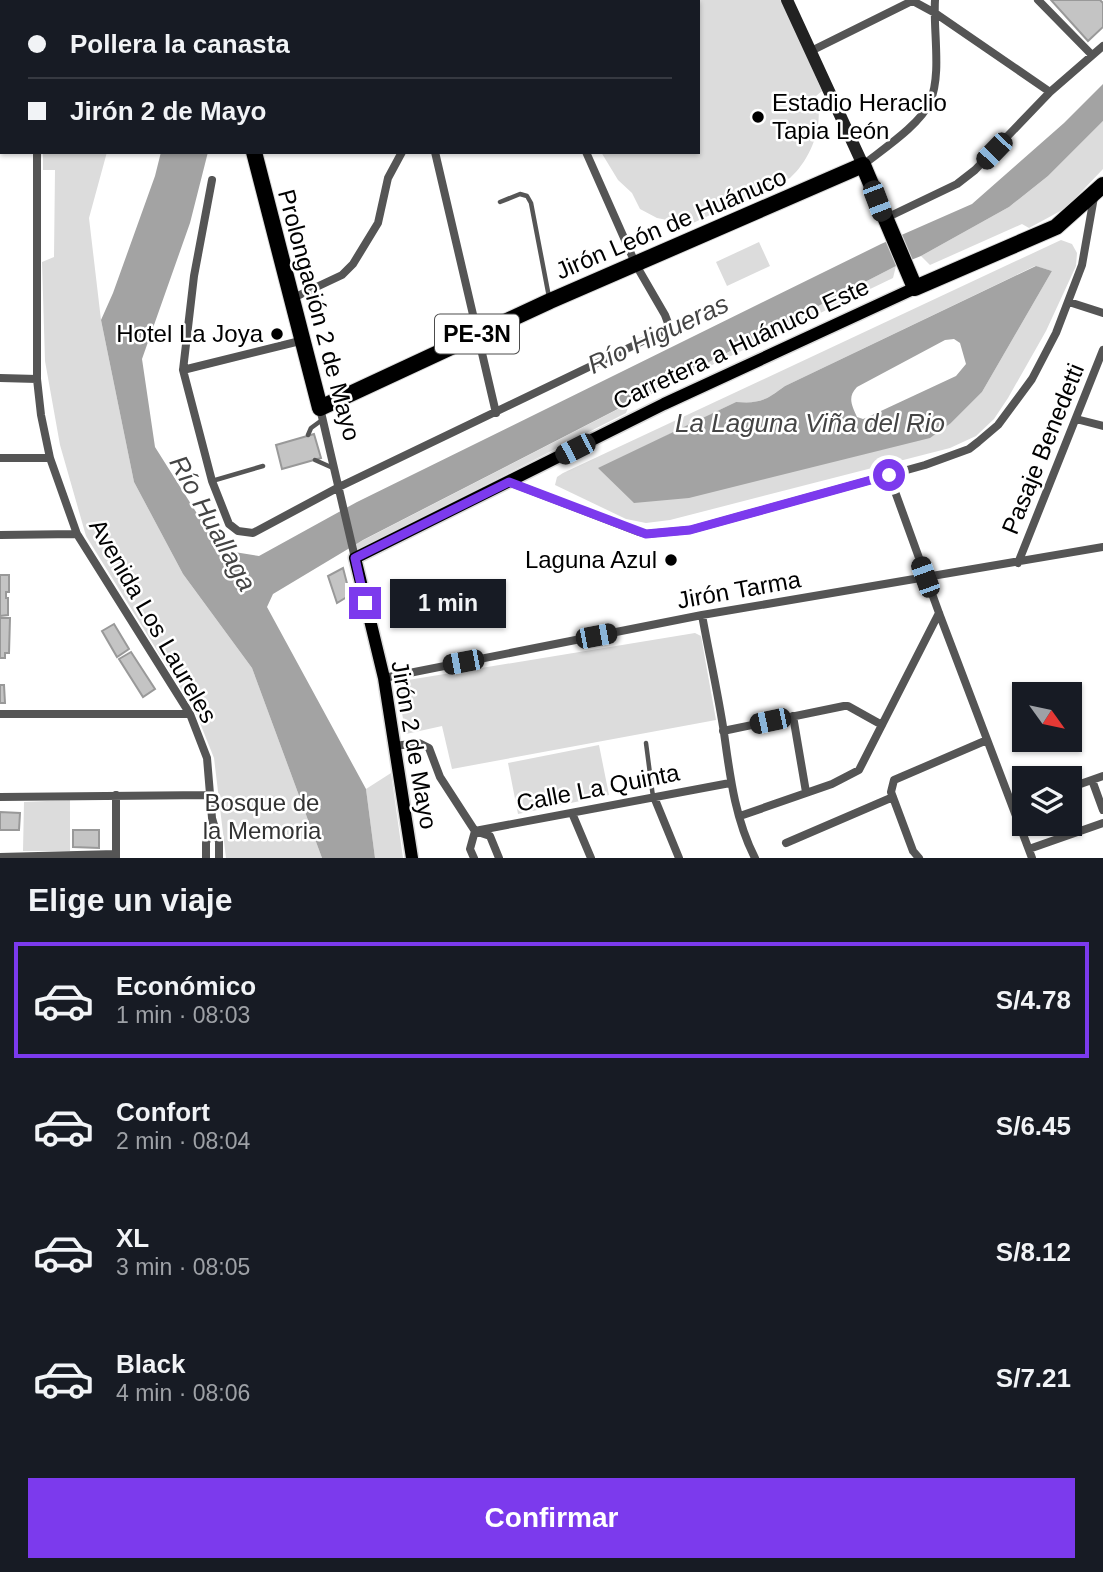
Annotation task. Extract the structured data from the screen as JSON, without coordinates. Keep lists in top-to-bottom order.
{
  "streets": {
    "highway": [
      "Jirón León de Huánuco",
      "Prolongación 2 de Mayo",
      "PE-3N",
      "Carretera a Huánuco Este"
    ],
    "main road": ["Jirón 2 de Mayo"],
    "street": [
      "Pasaje Benedetti",
      "Jirón Tarma",
      "Avenida Los Laureles",
      "Calle La Quinta"
    ]
  },
  "crossings": [
    ["Jirón León de Huánuco", "Prolongación 2 de Mayo"],
    ["Prolongación 2 de Mayo", "Carretera a Huánuco Este"],
    ["Prolongación 2 de Mayo", "Jirón 2 de Mayo"],
    ["Carretera a Huánuco Este", "Jirón 2 de Mayo"],
    ["Pasaje Benedetti", "Jirón Tarma"],
    ["Jirón Tarma", "Jirón 2 de Mayo"]
  ],
  "water": ["Río Higueras", "La Laguna Viña del Rio", "Río Huallaga"],
  "parks": ["Bosque de la Memoria"],
  "places": ["Estadio Heraclio Tapia León", "Hotel La Joya", "Laguna Azul"],
  "north": "bottom right",
  "page": {
    "banner": ["Pollera la canasta", "Jirón 2 de Mayo"],
    "bubble": "1 min",
    "heading": "Elige un viaje",
    "list": [
      {
        "name": "Económico",
        "note": "1 min · 08:03",
        "value": "S/4.78"
      },
      {
        "name": "Confort",
        "note": "2 min · 08:04",
        "value": "S/6.45"
      },
      {
        "name": "XL",
        "note": "3 min · 08:05",
        "value": "S/8.12"
      },
      {
        "name": "Black",
        "note": "4 min · 08:06",
        "value": "S/7.21"
      }
    ],
    "buttons": "Confirmar"
  }
}
